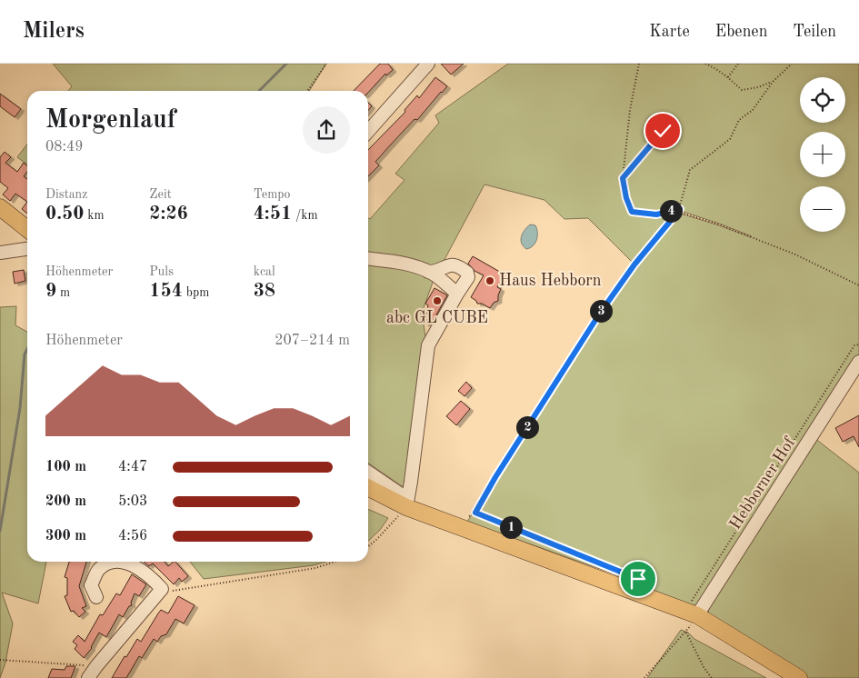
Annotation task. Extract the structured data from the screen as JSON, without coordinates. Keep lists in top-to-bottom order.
{
  "streets": {
    "street": ["Hebborner Hof"]
  },
  "places": ["Haus Hebborn", "abc GL CUBE"],
  "page": {
    "header": "Milers",
    "nav": ["Karte", "Ebenen", "Teilen"],
    "map_buttons": ["+", "−"],
    "heading": ["Morgenlauf", "08:49"],
    "stats": [
      ["Distanz", "0.50 km"],
      ["Zeit", "2:26"],
      ["Tempo", "4:51 /km"],
      ["Höhenmeter", "9 m"],
      ["Puls", "154 bpm"],
      ["kcal", "38"]
    ],
    "pins": [
      "4",
      "3",
      "2",
      "1"
    ],
    "chart": ["Höhenmeter", "207–214 m"],
    "list": [
      {
        "name": "100 m",
        "note": "4:47"
      },
      {
        "name": "200 m",
        "note": "5:03"
      },
      {
        "name": "300 m",
        "note": "4:56"
      }
    ]
  }
}
